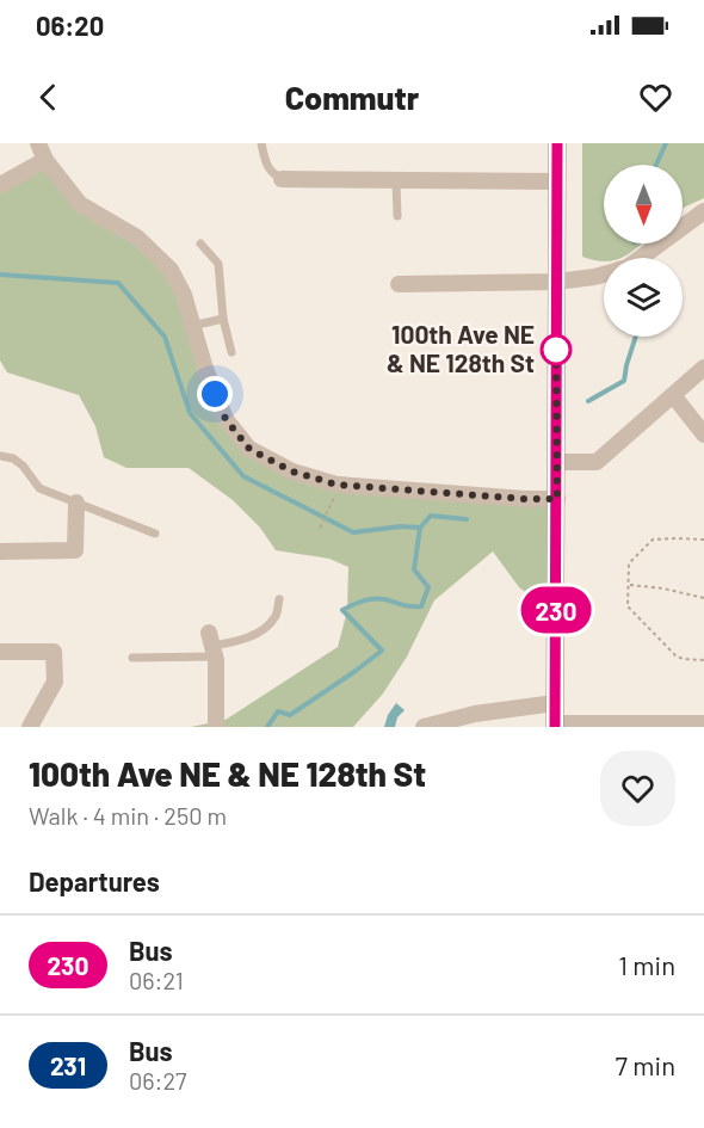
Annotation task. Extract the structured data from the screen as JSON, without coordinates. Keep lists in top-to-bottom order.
{
  "places": ["100th Ave NE & NE 128th St"],
  "lines": ["bus line 230"],
  "north": "bottom",
  "page": {
    "status": "06:20",
    "header": "Commutr",
    "on_map": "230",
    "heading": [
      ["100th Ave NE & NE 128th St", "Walk · 4 min · 250 m"],
      "Departures"
    ],
    "list": [
      {
        "mark": "230",
        "name": "Bus",
        "note": "06:21",
        "value": "1 min"
      },
      {
        "mark": "231",
        "name": "Bus",
        "note": "06:27",
        "value": "7 min"
      }
    ]
  }
}
